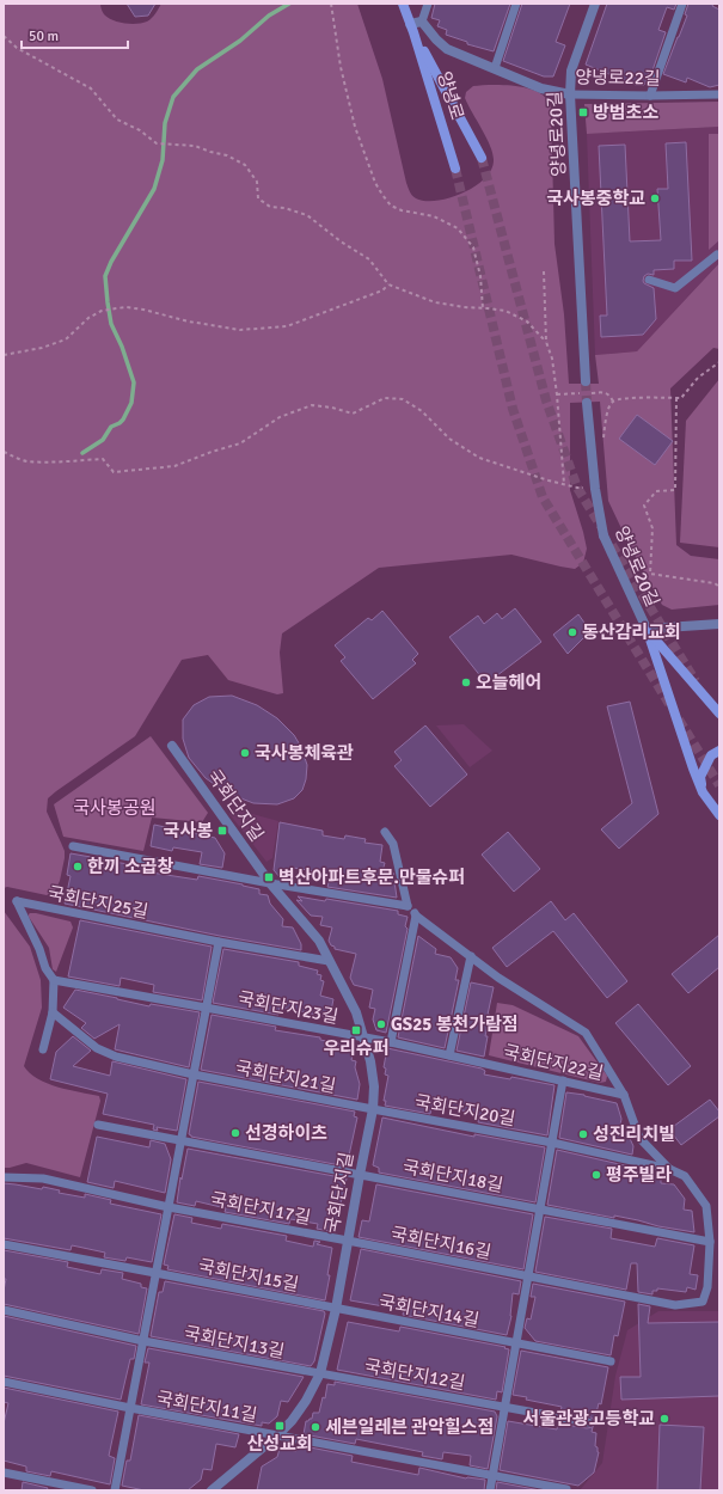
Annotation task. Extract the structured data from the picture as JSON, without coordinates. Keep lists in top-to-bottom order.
{
  "streets": {
    "main road": ["양녕로"],
    "street": ["양녕로22길", "양녕로20길", "국회단지길"],
    "lane": [
      "국회단지25길",
      "국회단지23길",
      "국회단지22길",
      "국회단지21길",
      "국회단지20길",
      "국회단지18길",
      "국회단지17길",
      "국회단지16길",
      "국회단지15길",
      "국회단지14길",
      "국회단지13길",
      "국회단지12길",
      "국회단지11길"
    ]
  },
  "crossings": [
    ["양녕로22길", "양녕로20길"],
    ["국회단지길", "국회단지25길"],
    ["국회단지길", "국회단지23길"],
    ["국회단지길", "국회단지22길"],
    ["국회단지길", "국회단지21길"],
    ["국회단지길", "국회단지20길"],
    ["국회단지길", "국회단지18길"],
    ["국회단지길", "국회단지17길"],
    ["국회단지길", "국회단지16길"],
    ["국회단지길", "국회단지15길"],
    ["국회단지길", "국회단지14길"],
    ["국회단지길", "국회단지13길"],
    ["국회단지길", "국회단지12길"],
    ["국회단지길", "국회단지11길"],
    ["국회단지25길", "국회단지23길"],
    ["국회단지25길", "국회단지21길"],
    ["국회단지23길", "국회단지22길"],
    ["국회단지21길", "국회단지20길"],
    ["국회단지18길", "국회단지16길"],
    ["국회단지17길", "국회단지16길"],
    ["국회단지15길", "국회단지14길"],
    ["국회단지13길", "국회단지12길"],
    ["국회단지13길", "국회단지11길"]
  ],
  "parks": ["국사봉공원"],
  "places": {
    "transit": [
      "방범초소",
      "국사봉",
      "벽산아파트후문.만물슈퍼",
      "우리슈퍼",
      "산성교회"
    ],
    "other": [
      "국사봉중학교",
      "동산감리교회",
      "오늘헤어",
      "국사봉체육관",
      "한끼 소곱창",
      "GS25 봉천가람점",
      "선경하이츠",
      "성진리치빌",
      "평주빌라",
      "서울관광고등학교",
      "세븐일레븐 관악힐스점"
    ]
  },
  "scale_bar": "50 m"
}
